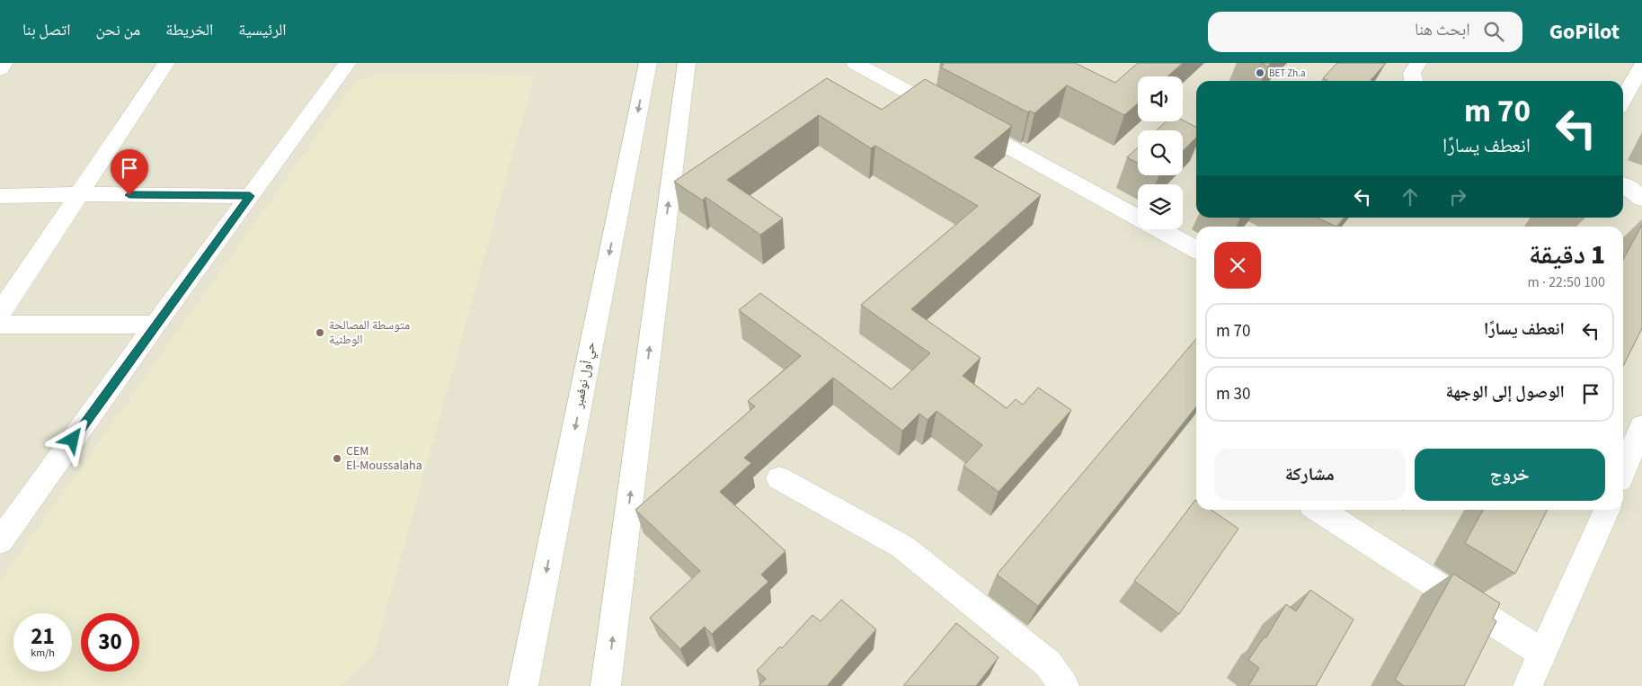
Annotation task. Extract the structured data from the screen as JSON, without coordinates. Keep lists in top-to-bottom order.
{
  "streets": {
    "street": ["حي أول نوفمبر"]
  },
  "places": ["BET Zh.a", "متوسطة المصالحة الوطنية", "CEM El-Moussalaha"],
  "page": {
    "header": "GoPilot",
    "search": "ابحث هنا",
    "nav": [
      "الرئيسية",
      "الخريطة",
      "من نحن",
      "اتصل بنا"
    ],
    "turn": ["70 m", "انعطف يسارًا"],
    "heading": ["1 دقيقة", "100 m · 22:50"],
    "list": [
      {
        "name": "انعطف يسارًا",
        "value": "70 m"
      },
      {
        "name": "الوصول إلى الوجهة",
        "value": "30 m"
      }
    ],
    "buttons": ["خروج", "مشاركة"],
    "speed": "21 km/h",
    "limit": "30"
  }
}
